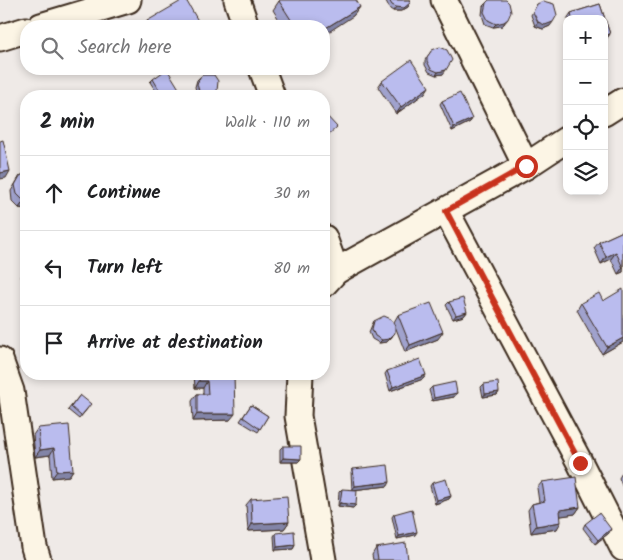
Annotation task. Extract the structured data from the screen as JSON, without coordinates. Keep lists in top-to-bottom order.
{
  "page": {
    "map_buttons": ["+", "−"],
    "search": "Search here",
    "heading": ["2 min", "Walk · 110 m"],
    "list": [
      ["Continue", "30 m"],
      ["Turn left", "80 m"],
      "Arrive at destination"
    ]
  }
}
